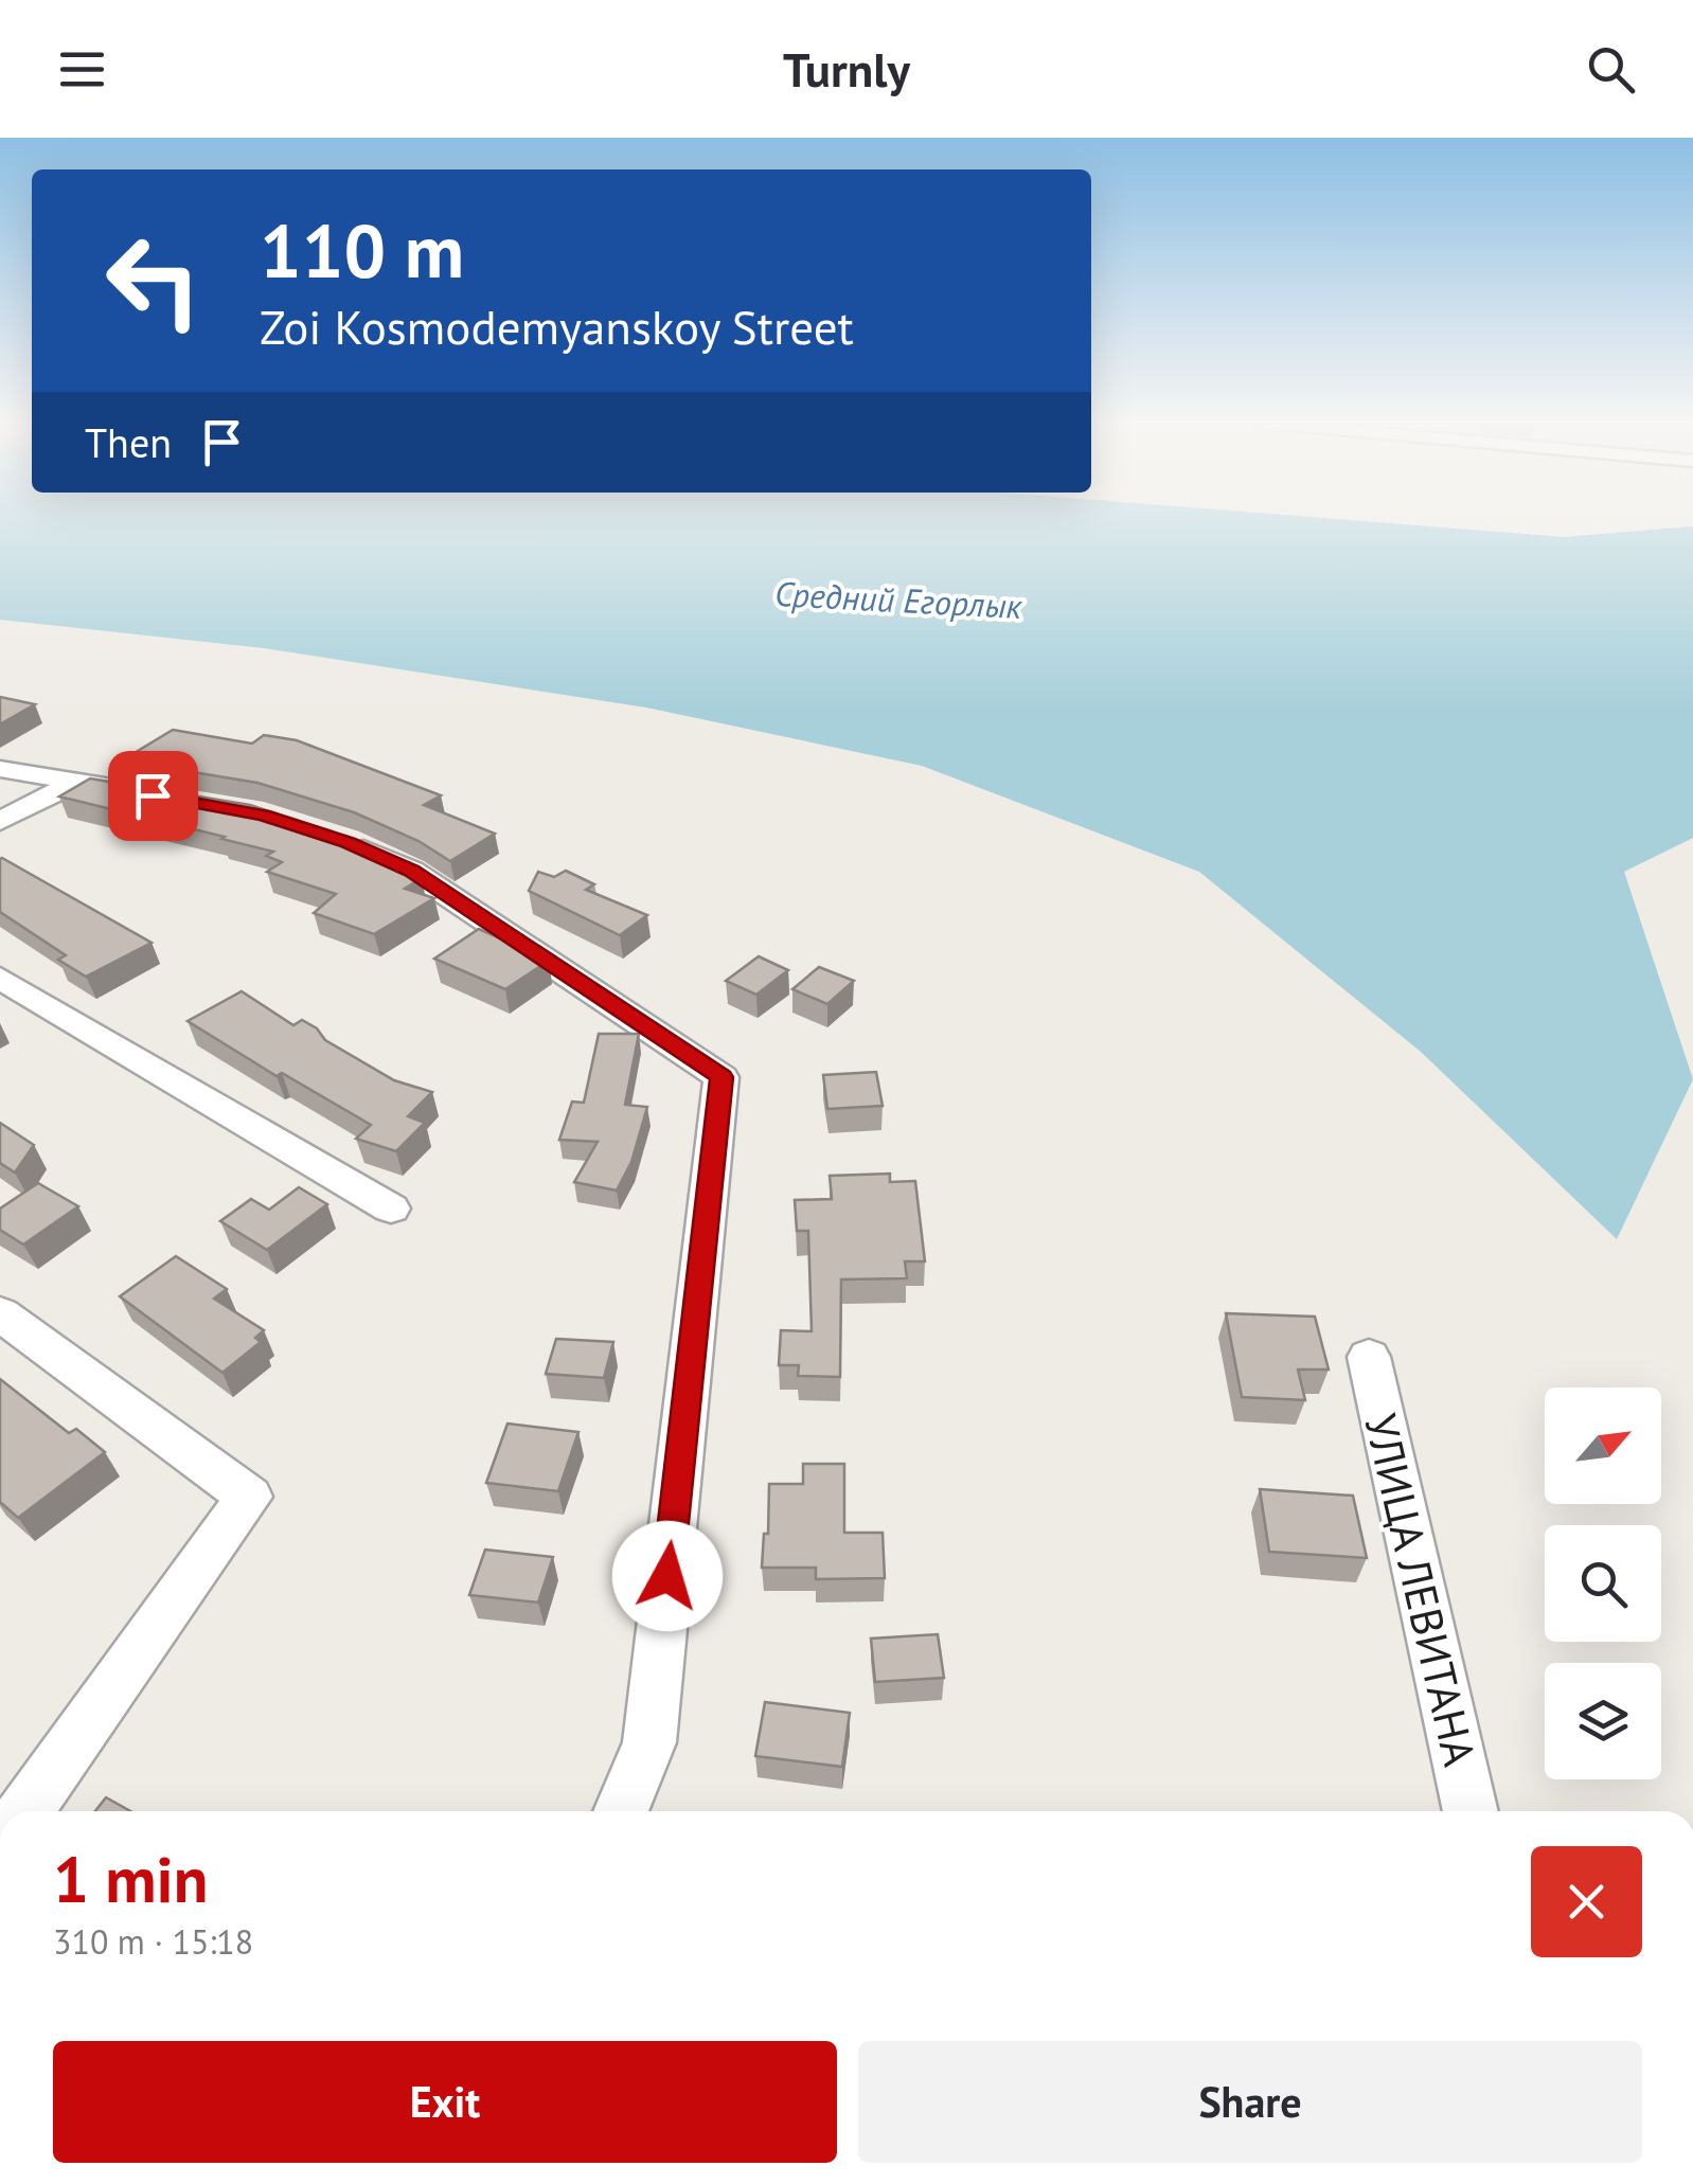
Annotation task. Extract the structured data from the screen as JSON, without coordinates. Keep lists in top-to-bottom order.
{
  "streets": {
    "street": ["УЛИЦА ЛЕВИТАНА"]
  },
  "water": ["Средний Егорлык"],
  "north": "top right",
  "page": {
    "header": "Turnly",
    "turn": ["110 m", "Zoi Kosmodemyanskoy Street"],
    "then": "Then",
    "heading": ["1 min", "310 m · 15:18"],
    "buttons": ["Exit", "Share"]
  }
}
